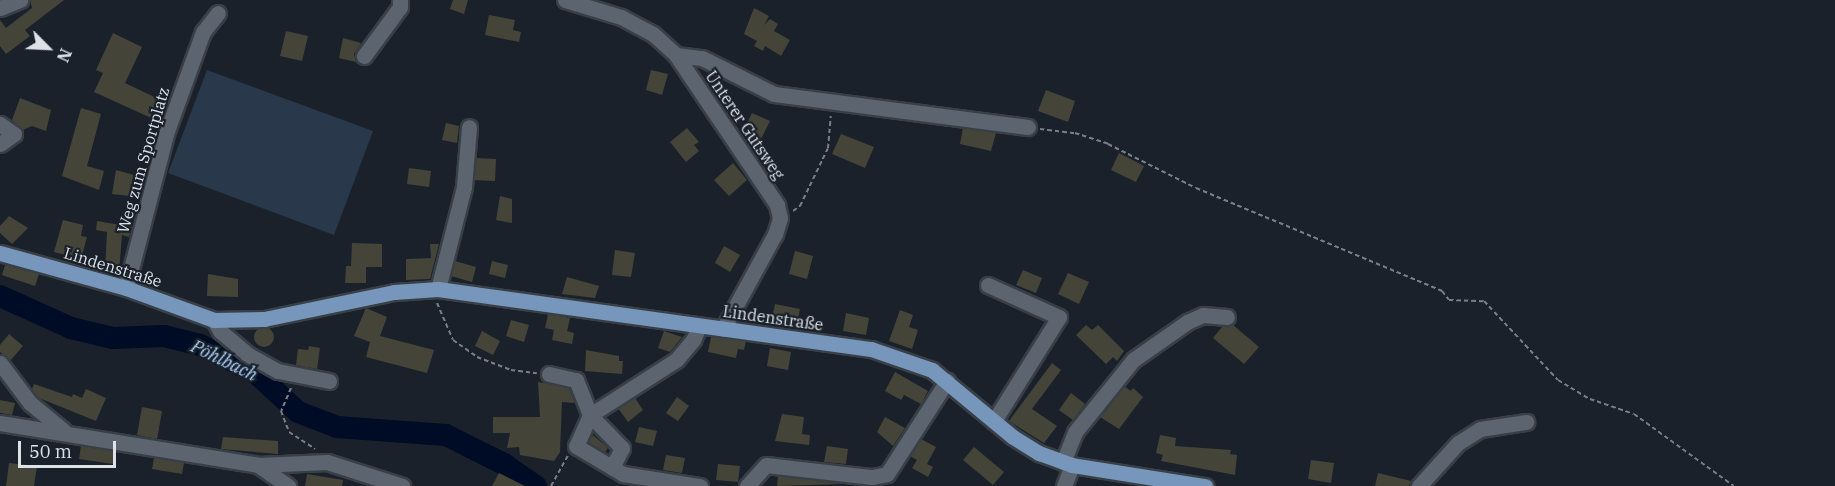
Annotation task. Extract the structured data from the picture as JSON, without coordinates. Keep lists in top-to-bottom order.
{
  "streets": {
    "main road": ["Lindenstraße"],
    "street": ["Unterer Gutsweg", "Weg zum Sportplatz"]
  },
  "crossings": [
    ["Weg zum Sportplatz", "Lindenstraße"]
  ],
  "water": ["Pöhlbach"],
  "scale_bar": "50 m",
  "north": "bottom right"
}
